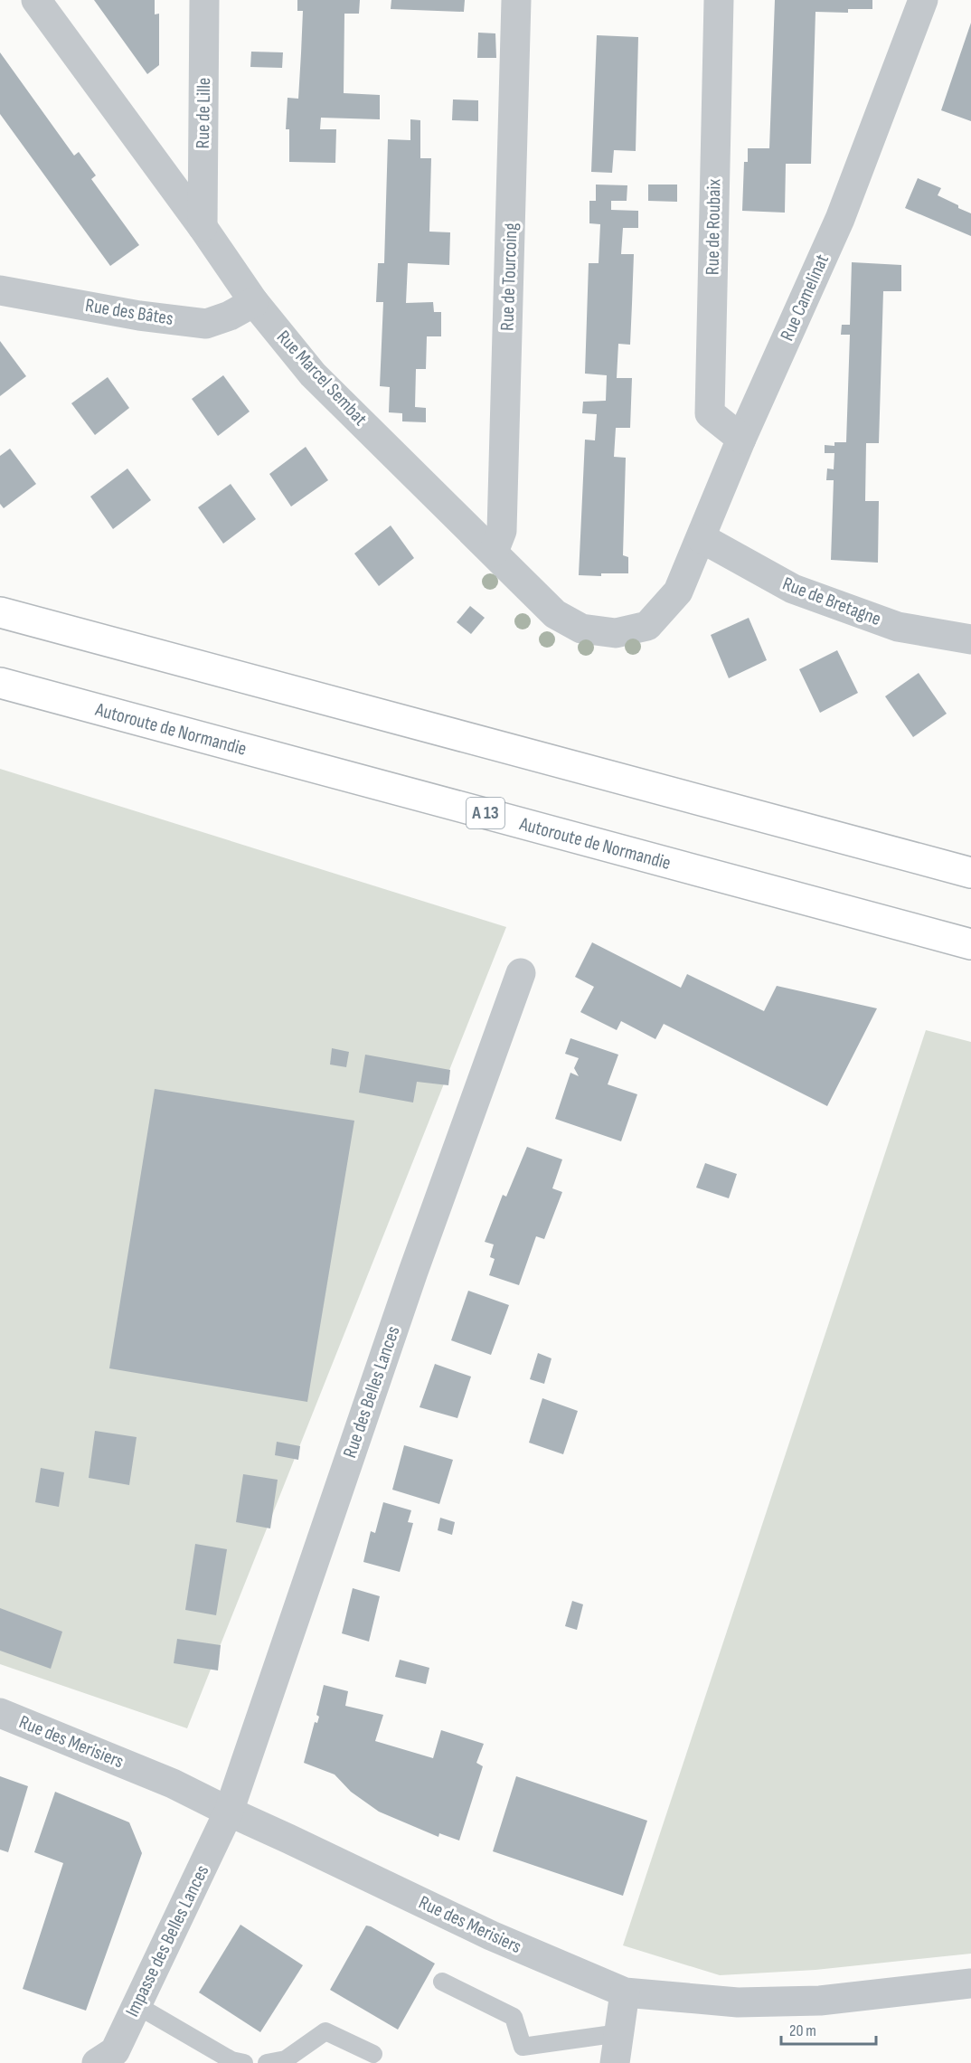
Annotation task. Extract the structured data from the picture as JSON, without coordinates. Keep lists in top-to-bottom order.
{
  "streets": {
    "highway": ["Autoroute de Normandie", "A 13"],
    "street": [
      "Rue de Lille",
      "Rue de Roubaix",
      "Rue de Tourcoing",
      "Rue Camelinat",
      "Rue des Bâtes",
      "Rue Marcel Sembat",
      "Rue de Bretagne",
      "Rue des Belles Lances",
      "Rue des Merisiers",
      "Impasse des Belles Lances"
    ]
  },
  "crossings": [
    ["Rue de Lille", "Rue Marcel Sembat"],
    ["Rue de Roubaix", "Rue Camelinat"],
    ["Rue de Tourcoing", "Rue Marcel Sembat"],
    ["Rue Camelinat", "Rue Marcel Sembat"],
    ["Rue Camelinat", "Rue de Bretagne"],
    ["Rue des Bâtes", "Rue Marcel Sembat"],
    ["Rue des Belles Lances", "Rue des Merisiers"],
    ["Rue des Belles Lances", "Impasse des Belles Lances"],
    ["Rue des Merisiers", "Impasse des Belles Lances"]
  ],
  "scale_bar": "20 m"
}
